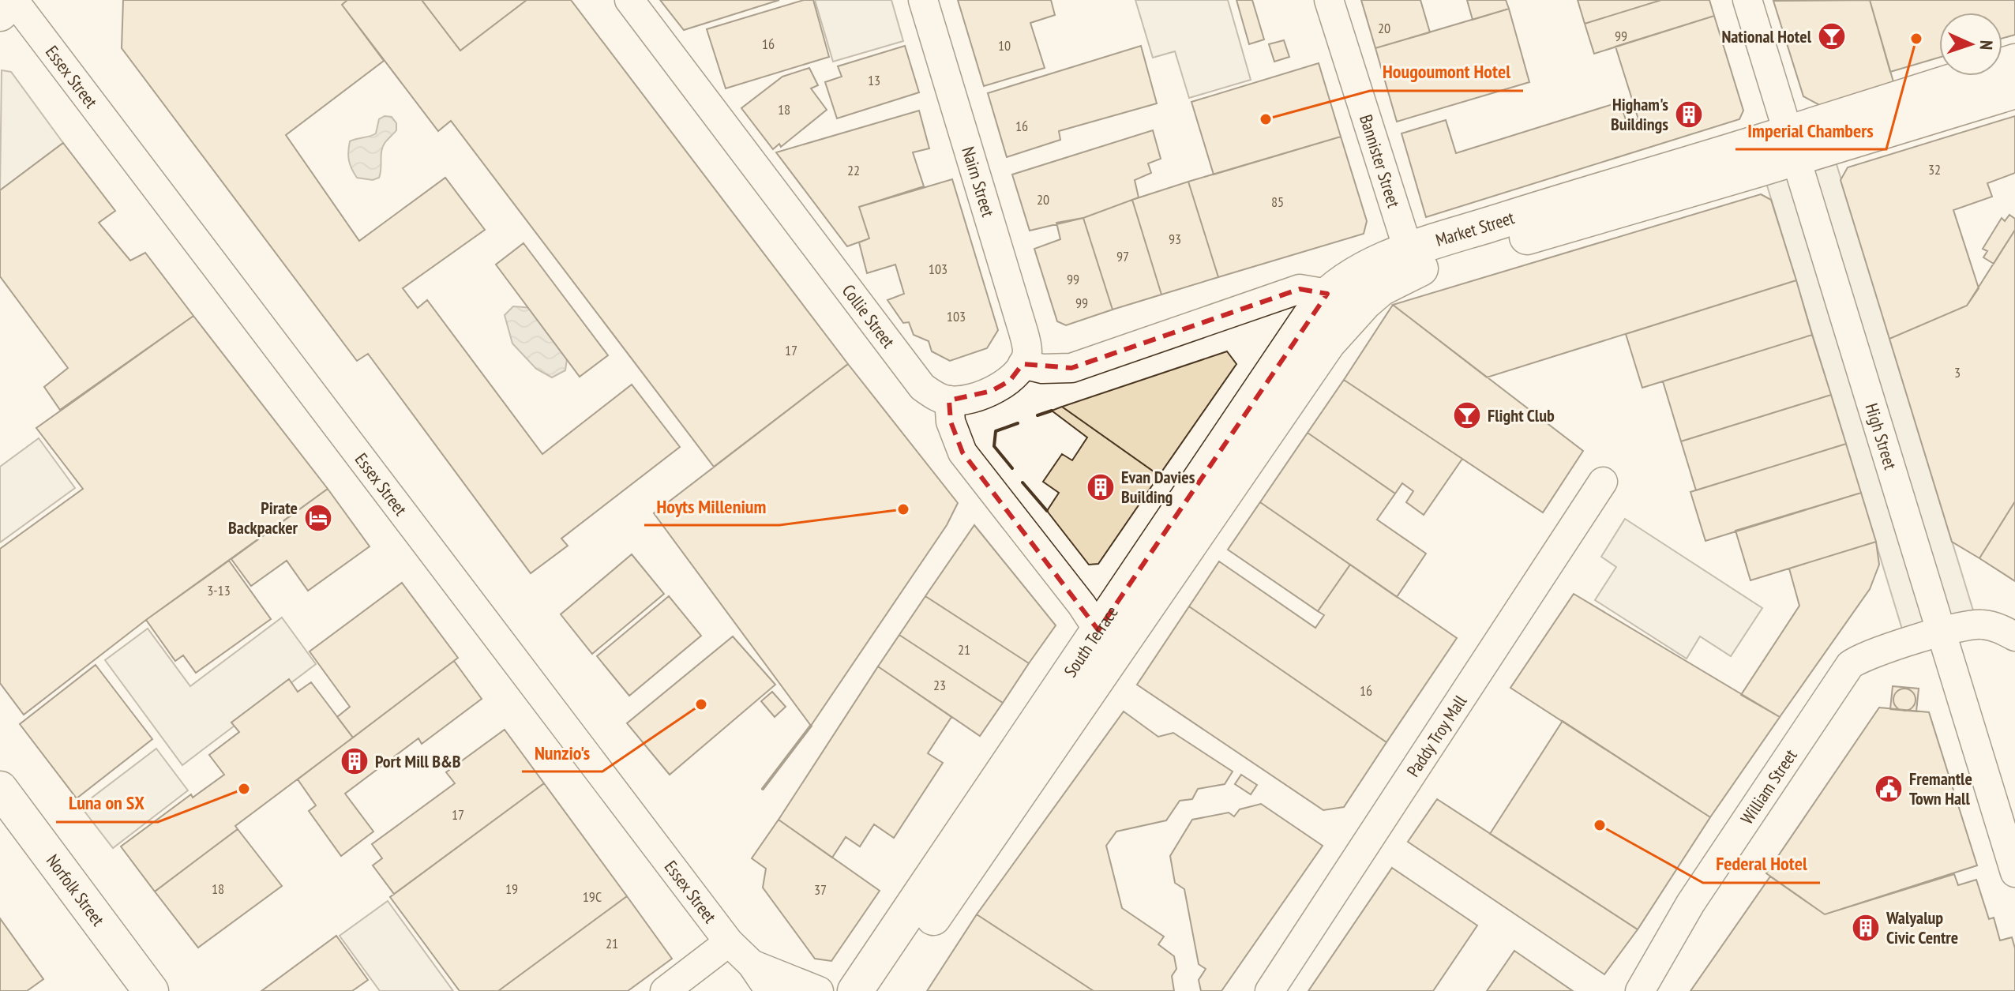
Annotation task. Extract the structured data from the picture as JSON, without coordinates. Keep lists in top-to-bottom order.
{
  "streets": {
    "street": [
      "Essex Street",
      "Bannister Street",
      "Nairn Street",
      "Market Street",
      "Collie Street",
      "High Street",
      "South Terrace",
      "Paddy Troy Mall",
      "William Street",
      "Norfolk Street"
    ]
  },
  "crossings": [
    ["Bannister Street", "Market Street"],
    ["Market Street", "High Street"],
    ["Market Street", "South Terrace"],
    ["High Street", "William Street"]
  ],
  "places": {
    "bar": ["National Hotel", "Flight Club"],
    "other": [
      "Imperial Chambers",
      "Hougoumont Hotel",
      "Hoyts Millenium",
      "Nunzio's",
      "Luna on SX",
      "Federal Hotel"
    ],
    "building": [
      "Higham's Buildings",
      "Evan Davies Building",
      "Port Mill B&B",
      "Walyalup Civic Centre"
    ],
    "hotel": ["Pirate Backpacker"],
    "public building": ["Fremantle Town Hall"]
  },
  "house_numbers": [
    "20",
    "99",
    "16",
    "10",
    "13",
    "18",
    "16",
    "32",
    "22",
    "20",
    "85",
    "93",
    "97",
    "103",
    "99",
    "99",
    "103",
    "17",
    "3",
    "3-13",
    "21",
    "23",
    "16",
    "17",
    "18",
    "19",
    "37",
    "19C",
    "21"
  ],
  "north": "right"
}
